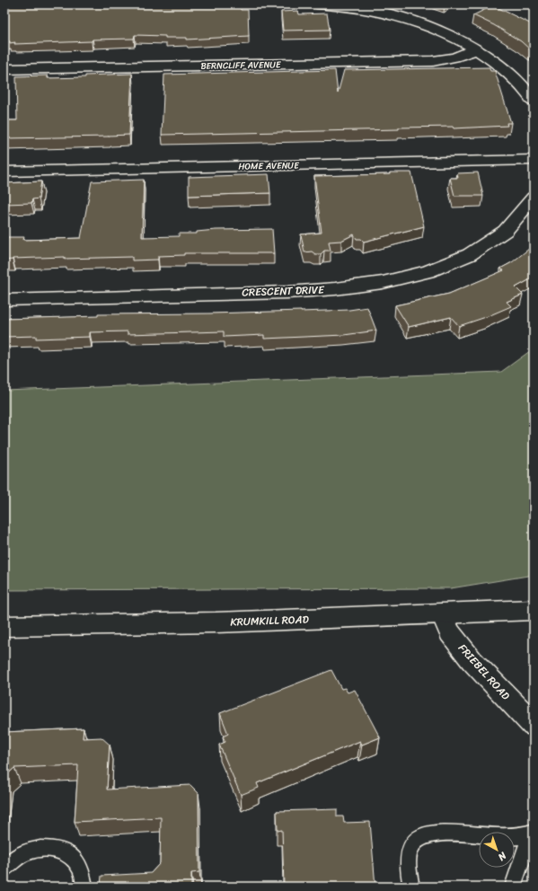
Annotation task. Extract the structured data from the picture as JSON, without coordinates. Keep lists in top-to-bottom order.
{
  "streets": {
    "street": [
      "BERNCLIFF AVENUE",
      "HOME AVENUE",
      "CRESCENT DRIVE",
      "KRUMKILL ROAD",
      "FRIEBEL ROAD"
    ]
  },
  "crossings": [
    ["KRUMKILL ROAD", "FRIEBEL ROAD"]
  ],
  "north": "bottom right"
}
